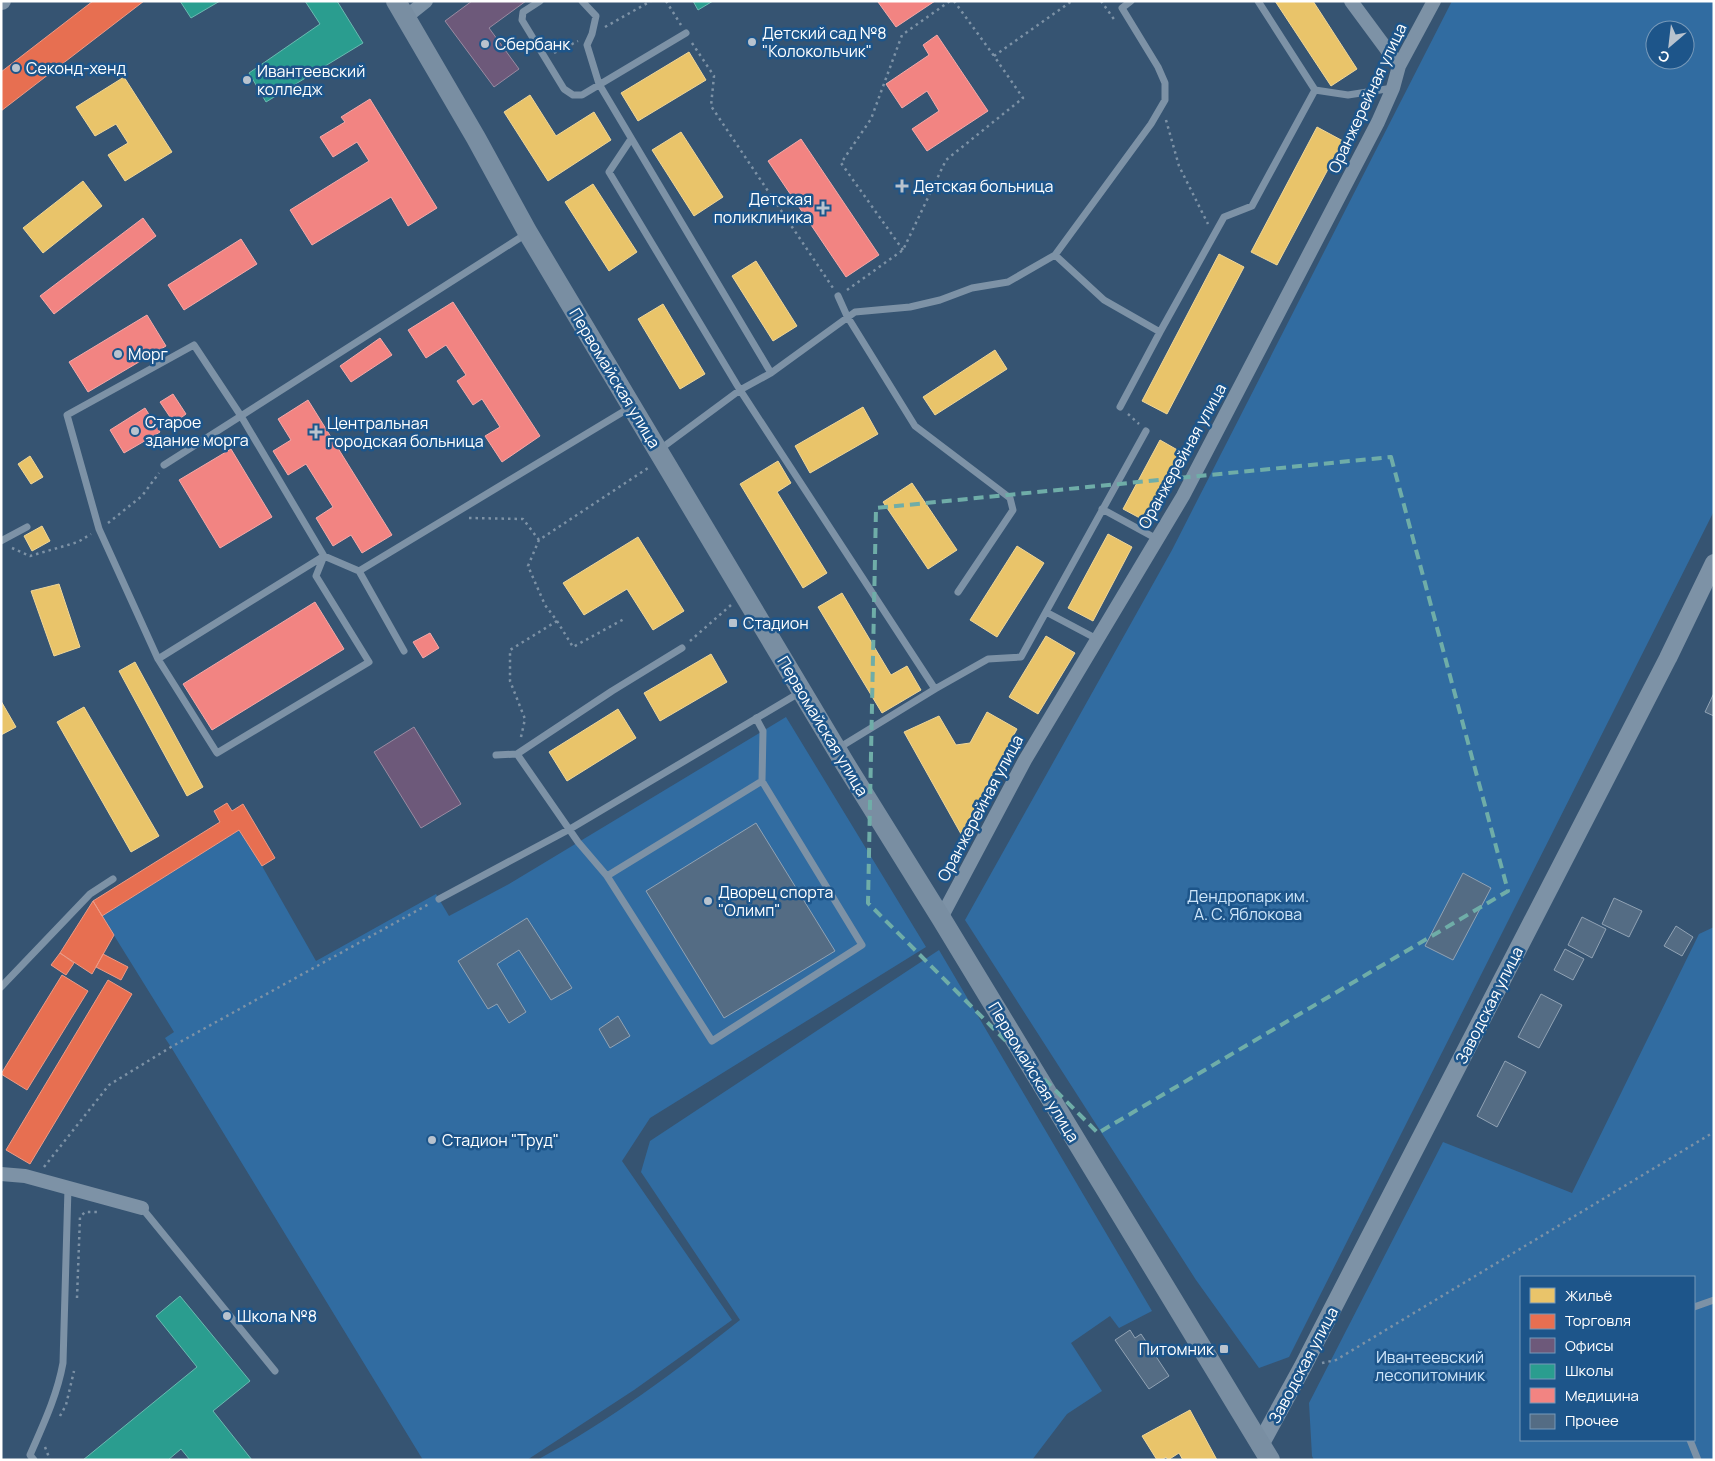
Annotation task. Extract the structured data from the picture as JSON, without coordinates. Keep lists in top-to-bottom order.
{
  "streets": {
    "main road": ["Первомайская улица"],
    "street": ["Оранжерейная улица", "Заводская улица"]
  },
  "crossings": [
    ["Оранжерейная улица", "Первомайская улица"],
    ["Первомайская улица", "Заводская улица"]
  ],
  "parks": ["Дендропарк им. А. С. Яблокова", "Ивантеевский лесопитомник"],
  "places": {
    "other": [
      "Детский сад №8 \"Колокольчик\"",
      "Сбербанк",
      "Секонд-хенд",
      "Ивантеевский колледж",
      "Морг",
      "Старое здание морга",
      "Дворец спорта \"Олимп\"",
      "Стадион \"Труд\"",
      "Школа №8"
    ],
    "health": ["Детская больница", "Детская поликлиника", "Центральная городская больница"],
    "transit": ["Стадион", "Питомник"]
  },
  "legend": [
    "Жильё",
    "Торговля",
    "Офисы",
    "Школы",
    "Медицина",
    "Прочее"
  ],
  "north": "bottom left"
}
